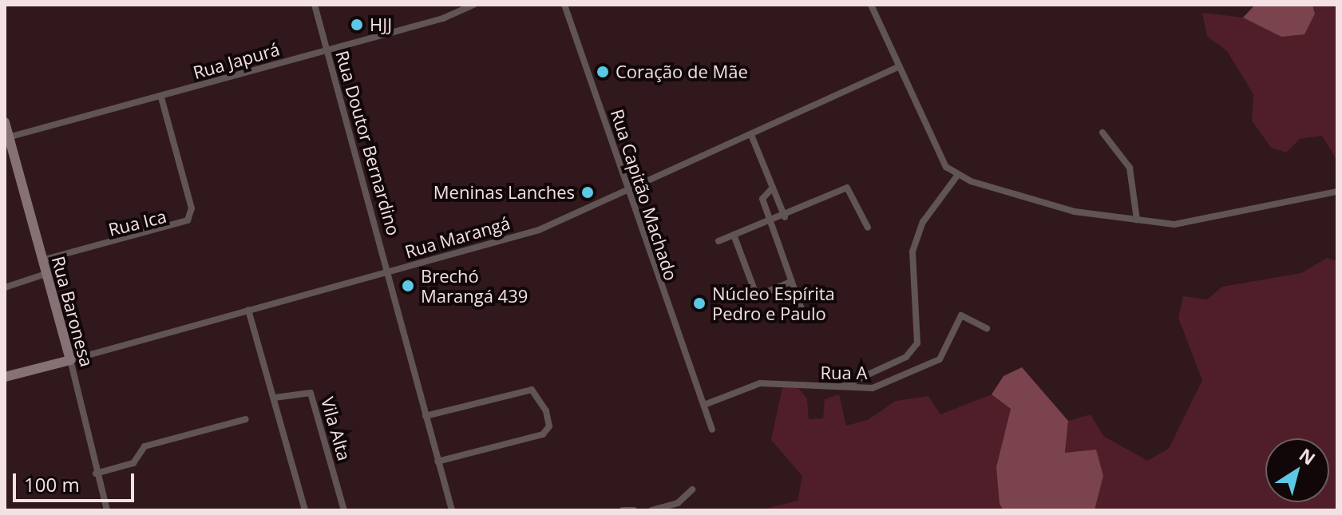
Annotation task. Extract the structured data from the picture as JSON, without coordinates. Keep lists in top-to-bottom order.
{
  "streets": {
    "street": [
      "Rua Japurá",
      "Rua Doutor Bernardino",
      "Rua Capitão Machado",
      "Rua Ica",
      "Rua Marangá",
      "Rua Baronesa",
      "Rua A",
      "Vila Alta"
    ]
  },
  "crossings": [
    ["Rua Japurá", "Rua Doutor Bernardino"],
    ["Rua Japurá", "Rua Ica"],
    ["Rua Japurá", "Rua Baronesa"],
    ["Rua Doutor Bernardino", "Rua Marangá"],
    ["Rua Capitão Machado", "Rua Marangá"],
    ["Rua Capitão Machado", "Rua A"],
    ["Rua Ica", "Rua Baronesa"],
    ["Rua Marangá", "Rua Baronesa"]
  ],
  "places": [
    "HJJ",
    "Coração de Mãe",
    "Meninas Lanches",
    "Brechó Marangá 439",
    "Núcleo Espírita Pedro e Paulo"
  ],
  "scale_bar": "100 m",
  "north": "top right"
}
